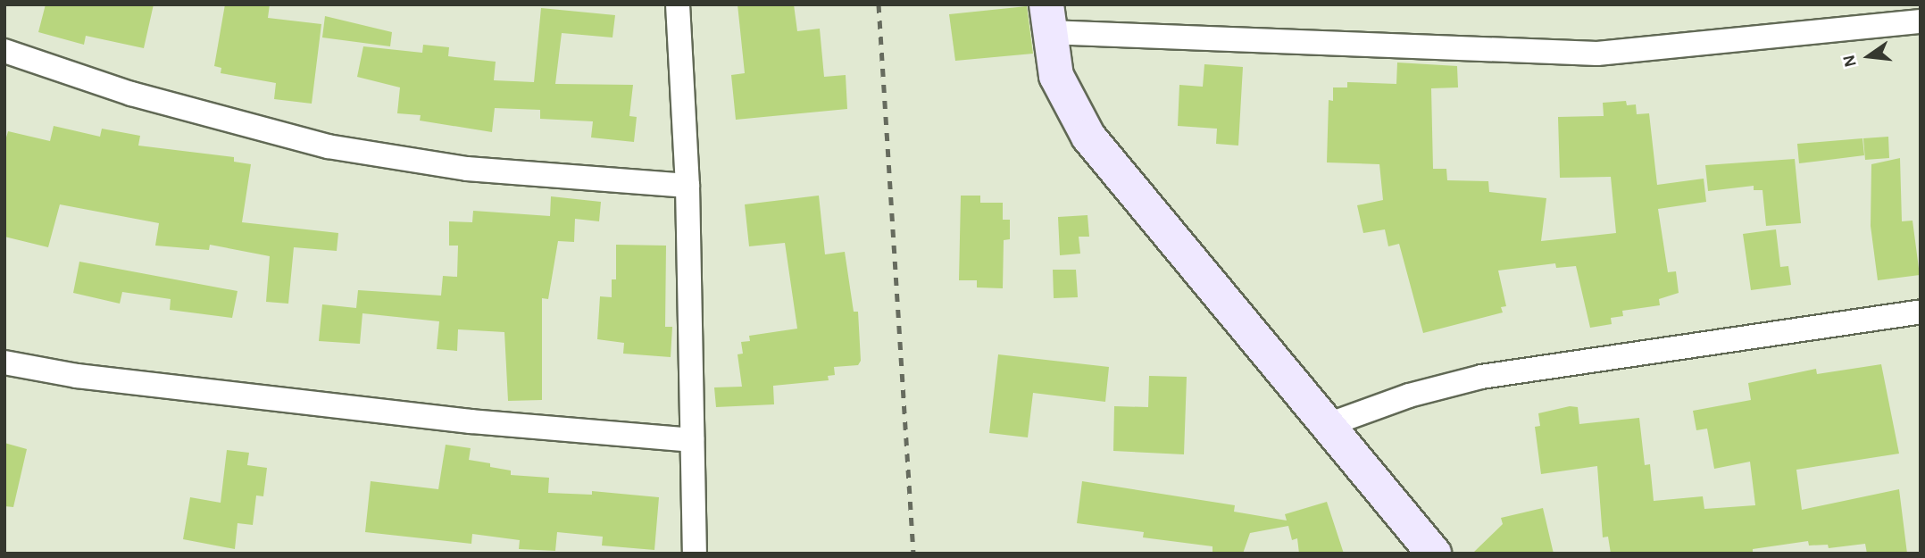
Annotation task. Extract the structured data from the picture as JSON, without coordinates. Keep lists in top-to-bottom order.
{
  "north": "left"
}
